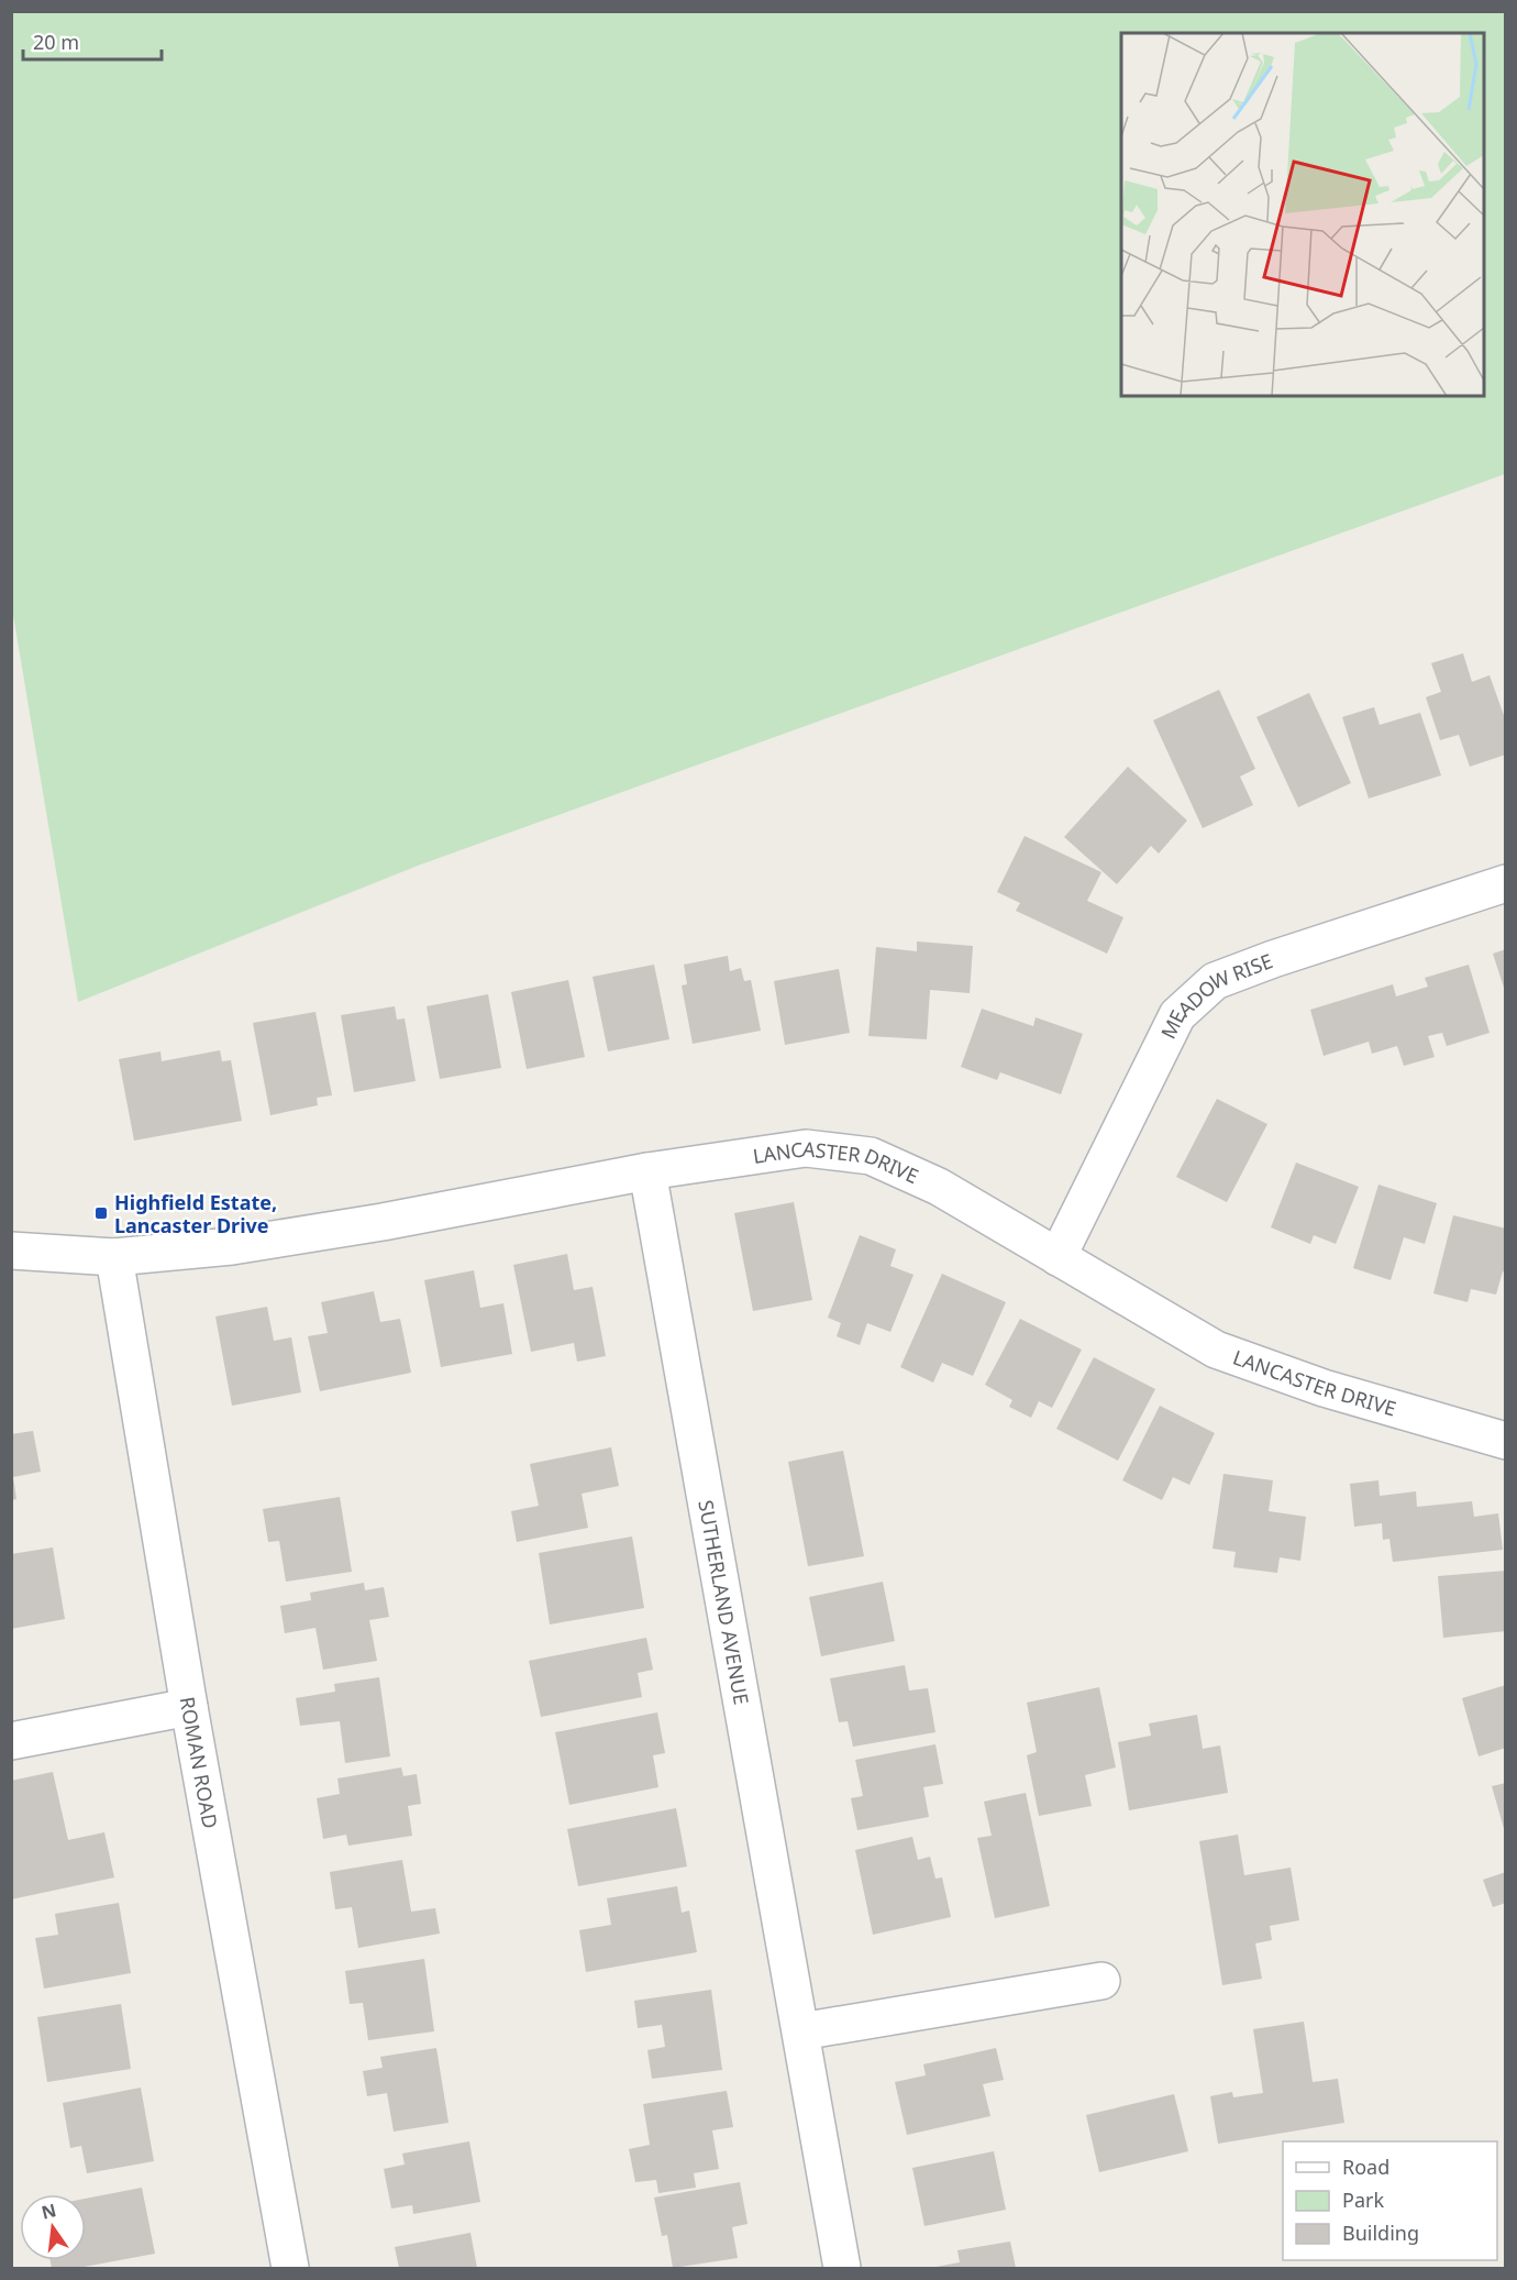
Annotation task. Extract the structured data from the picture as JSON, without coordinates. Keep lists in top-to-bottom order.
{
  "streets": {
    "street": [
      "MEADOW RISE",
      "LANCASTER DRIVE",
      "SUTHERLAND AVENUE",
      "ROMAN ROAD"
    ]
  },
  "crossings": [
    ["MEADOW RISE", "LANCASTER DRIVE"],
    ["LANCASTER DRIVE", "SUTHERLAND AVENUE"],
    ["LANCASTER DRIVE", "ROMAN ROAD"]
  ],
  "places": {
    "transit": ["Highfield Estate, Lancaster Drive"]
  },
  "legend": ["Road", "Park", "Building"],
  "scale_bar": "20 m",
  "north": "top"
}
